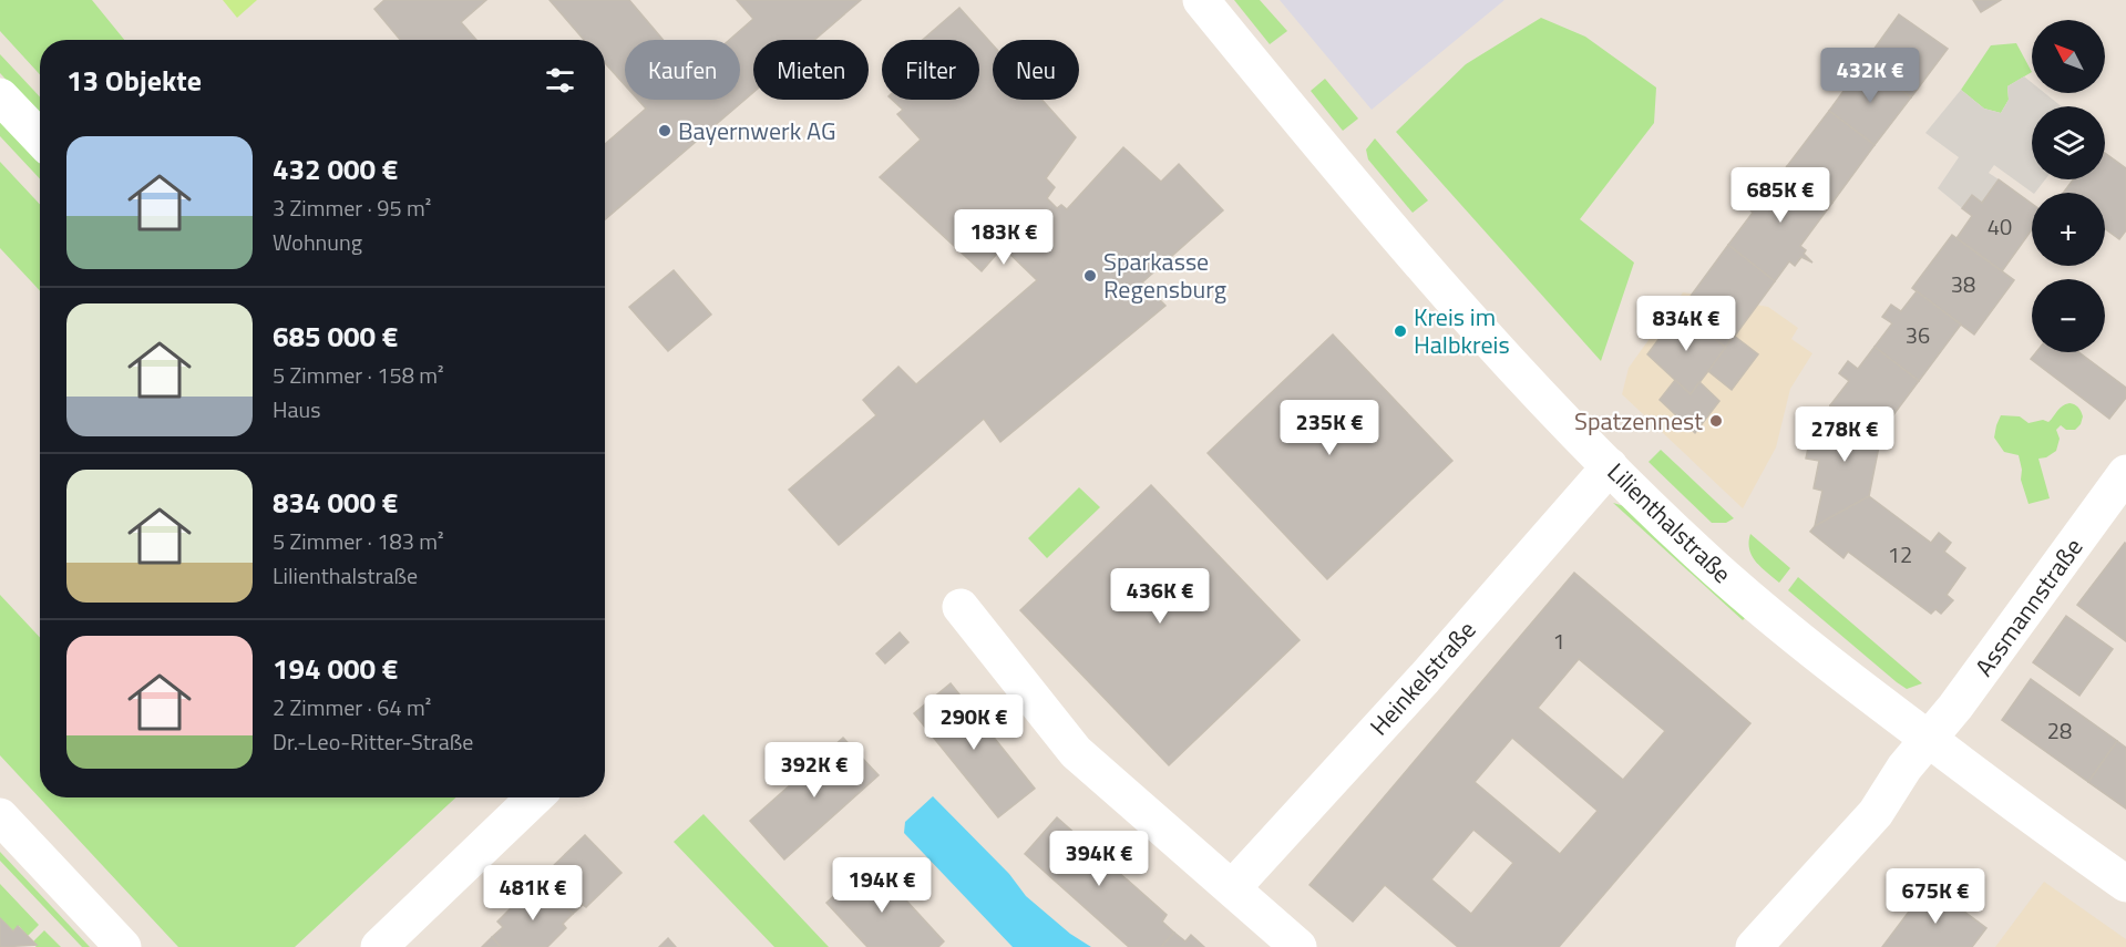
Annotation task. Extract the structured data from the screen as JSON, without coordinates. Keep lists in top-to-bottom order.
{
  "streets": {
    "street": ["Lilienthalstraße", "Assmannstraße", "Heinkelstraße"]
  },
  "crossings": [
    ["Lilienthalstraße", "Assmannstraße"],
    ["Lilienthalstraße", "Heinkelstraße"]
  ],
  "places": [
    "Bayernwerk AG",
    "Sparkasse Regensburg",
    "Kreis im Halbkreis",
    "Spatzennest"
  ],
  "house_numbers": [
    "40",
    "38",
    "36",
    "12",
    "1",
    "28"
  ],
  "north": "top left",
  "page": {
    "map_buttons": ["+", "−"],
    "chip": [
      "Kaufen",
      "Mieten",
      "Filter",
      "Neu"
    ],
    "heading": "13 Objekte",
    "price": [
      "432K €",
      "685K €",
      "183K €",
      "834K €",
      "235K €",
      "278K €",
      "436K €",
      "290K €",
      "392K €",
      "394K €",
      "194K €",
      "481K €",
      "675K €"
    ],
    "list": [
      {
        "name": "432 000 €",
        "note": "3 Zimmer · 95 m² · Wohnung"
      },
      {
        "name": "685 000 €",
        "note": "5 Zimmer · 158 m² · Haus"
      },
      {
        "name": "834 000 €",
        "note": "5 Zimmer · 183 m² · Lilienthalstraße"
      },
      {
        "name": "194 000 €",
        "note": "2 Zimmer · 64 m² · Dr.-Leo-Ritter-Straße"
      }
    ]
  }
}
